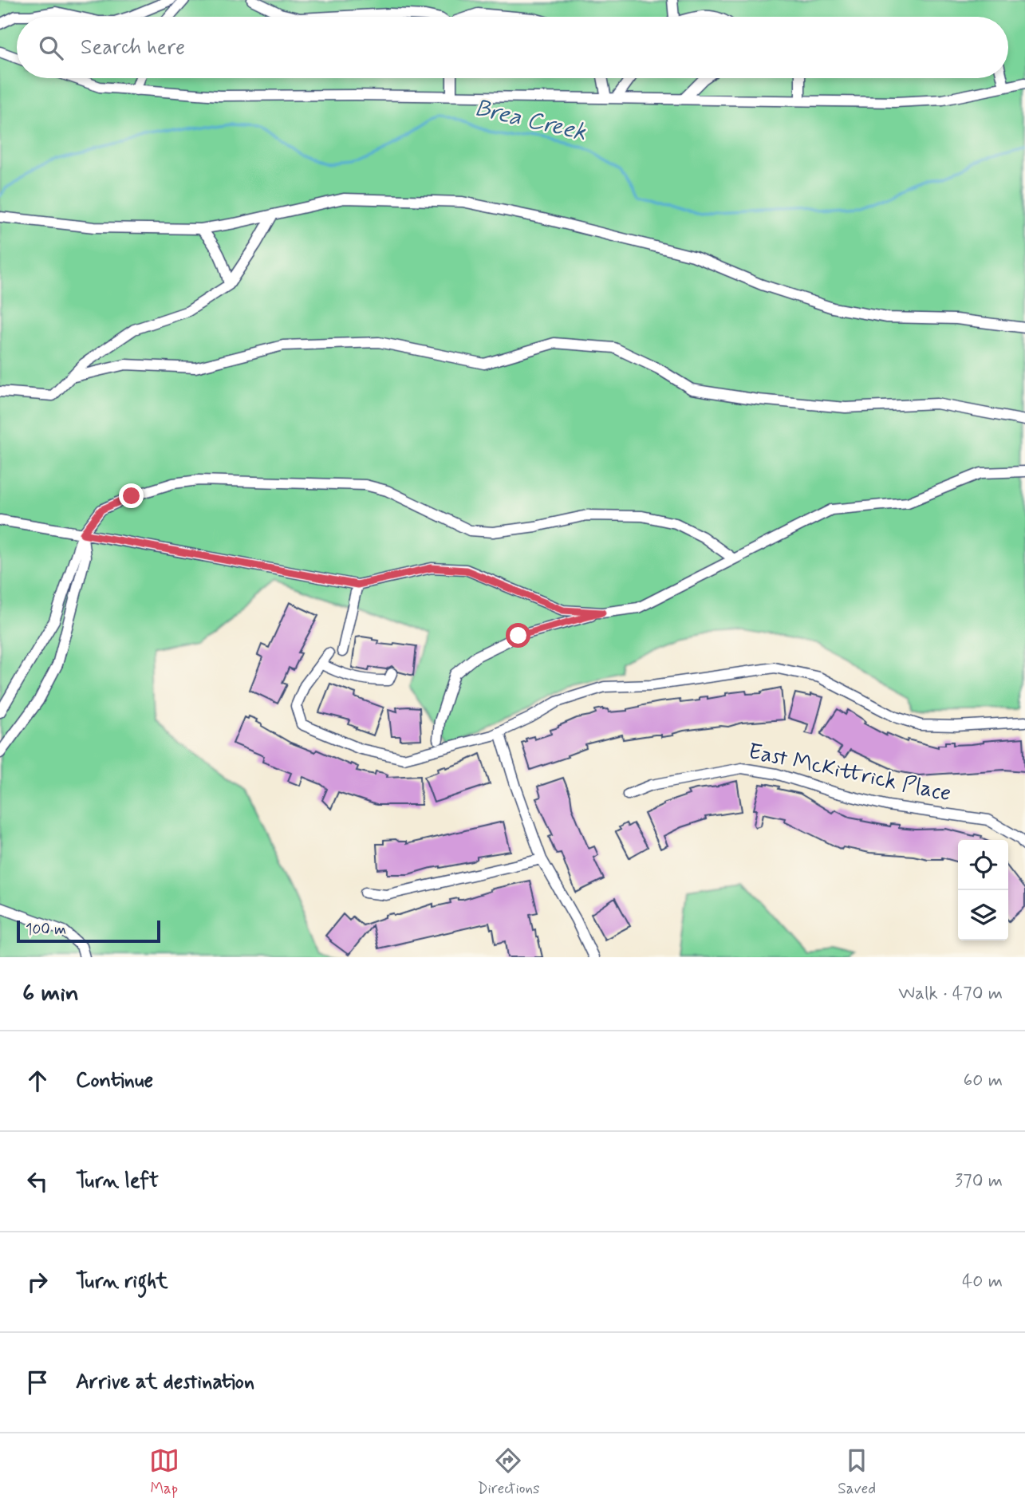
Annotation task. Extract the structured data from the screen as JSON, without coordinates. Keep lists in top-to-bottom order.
{
  "streets": {
    "street": ["East McKittrick Place"]
  },
  "water": ["Brea Creek"],
  "scale_bar": "100 m",
  "page": {
    "search": "Search here",
    "scale": "100 m",
    "heading": ["6 min", "Walk · 470 m"],
    "list": [
      ["Continue", "60 m"],
      ["Turn left", "370 m"],
      ["Turn right", "40 m"],
      "Arrive at destination"
    ],
    "nav": ["Map", "Directions", "Saved"]
  }
}
